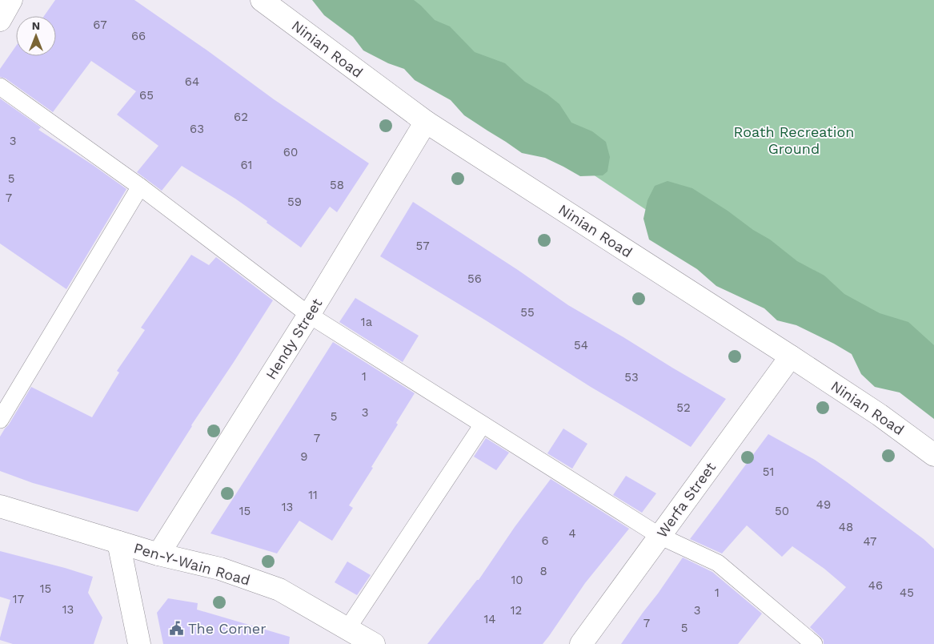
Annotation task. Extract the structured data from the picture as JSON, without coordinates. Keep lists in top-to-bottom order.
{
  "streets": {
    "street": [
      "Ninian Road",
      "Hendy Street",
      "Werfa Street",
      "Pen-Y-Wain Road"
    ]
  },
  "crossings": [
    ["Ninian Road", "Hendy Street"],
    ["Ninian Road", "Werfa Street"],
    ["Hendy Street", "Pen-Y-Wain Road"]
  ],
  "parks": ["Roath Recreation Ground"],
  "places": {
    "public building": ["The Corner"]
  },
  "house_numbers": [
    "67",
    "66",
    "64",
    "65",
    "62",
    "63",
    "3",
    "60",
    "61",
    "5",
    "58",
    "7",
    "59",
    "57",
    "56",
    "55",
    "1a",
    "54",
    "1",
    "53",
    "52",
    "3",
    "5",
    "7",
    "9",
    "51",
    "11",
    "49",
    "13",
    "15",
    "50",
    "48",
    "4",
    "6",
    "47",
    "8",
    "10",
    "46",
    "15",
    "1",
    "45",
    "17",
    "13",
    "12",
    "3",
    "14",
    "7",
    "5"
  ],
  "north": "top"
}
